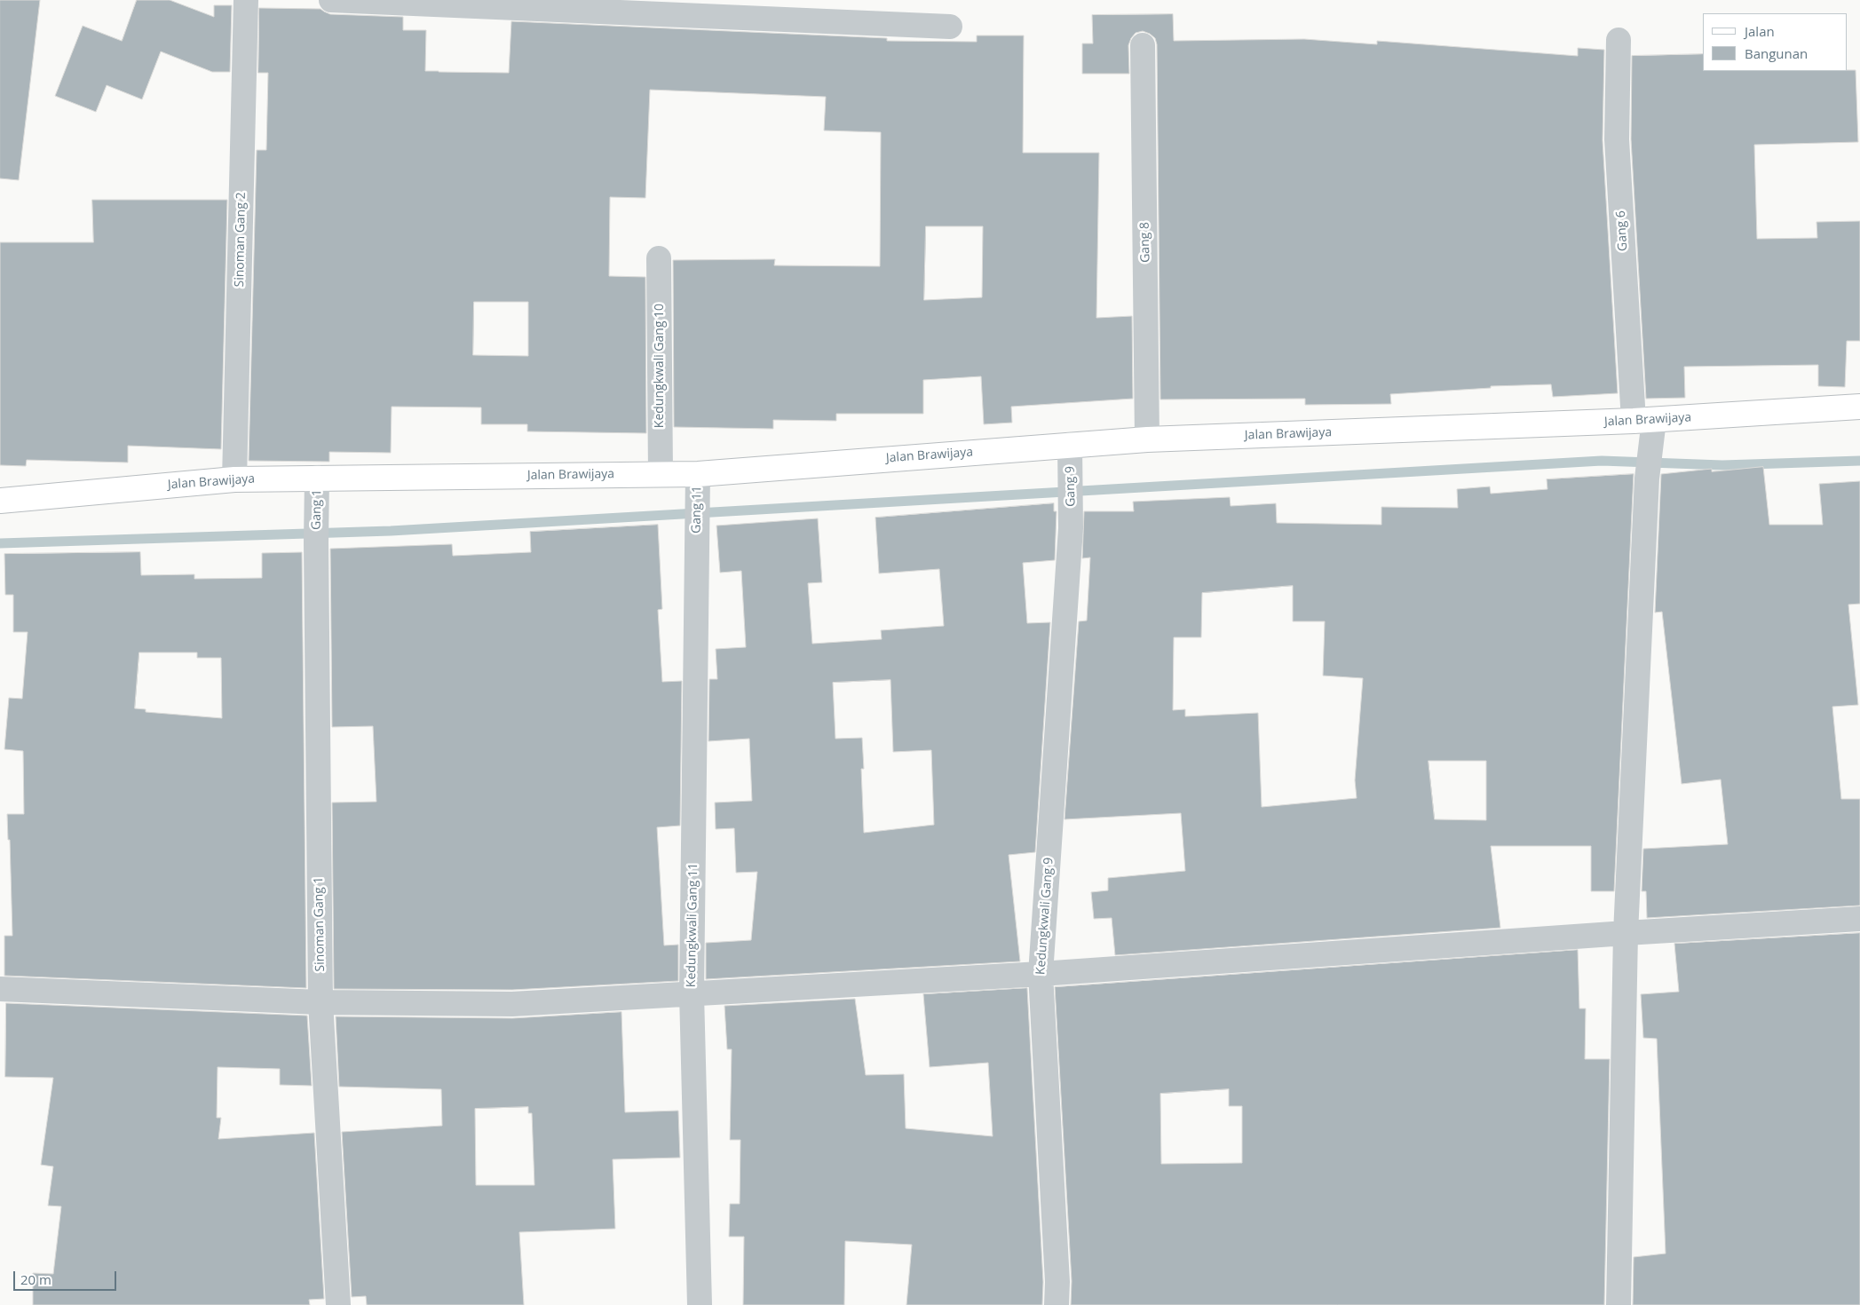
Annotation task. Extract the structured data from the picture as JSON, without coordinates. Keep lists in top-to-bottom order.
{
  "streets": {
    "main road": ["Jalan Brawijaya"],
    "street": [
      "Gang 6",
      "Sinoman Gang 2",
      "Gang 8",
      "Kedungkwali Gang 10",
      "Gang 9",
      "Gang 1",
      "Gang 11",
      "Kedungkwali Gang 9",
      "Sinoman Gang 1",
      "Kedungkwali Gang 11"
    ]
  },
  "crossings": [
    ["Gang 6", "Jalan Brawijaya"],
    ["Sinoman Gang 2", "Jalan Brawijaya"],
    ["Gang 8", "Jalan Brawijaya"],
    ["Kedungkwali Gang 10", "Jalan Brawijaya"],
    ["Jalan Brawijaya", "Gang 9"],
    ["Jalan Brawijaya", "Gang 1"],
    ["Jalan Brawijaya", "Gang 11"],
    ["Gang 9", "Kedungkwali Gang 9"],
    ["Gang 1", "Sinoman Gang 1"],
    ["Gang 11", "Kedungkwali Gang 11"]
  ],
  "legend": ["Jalan", "Bangunan"],
  "scale_bar": "20 m"
}
